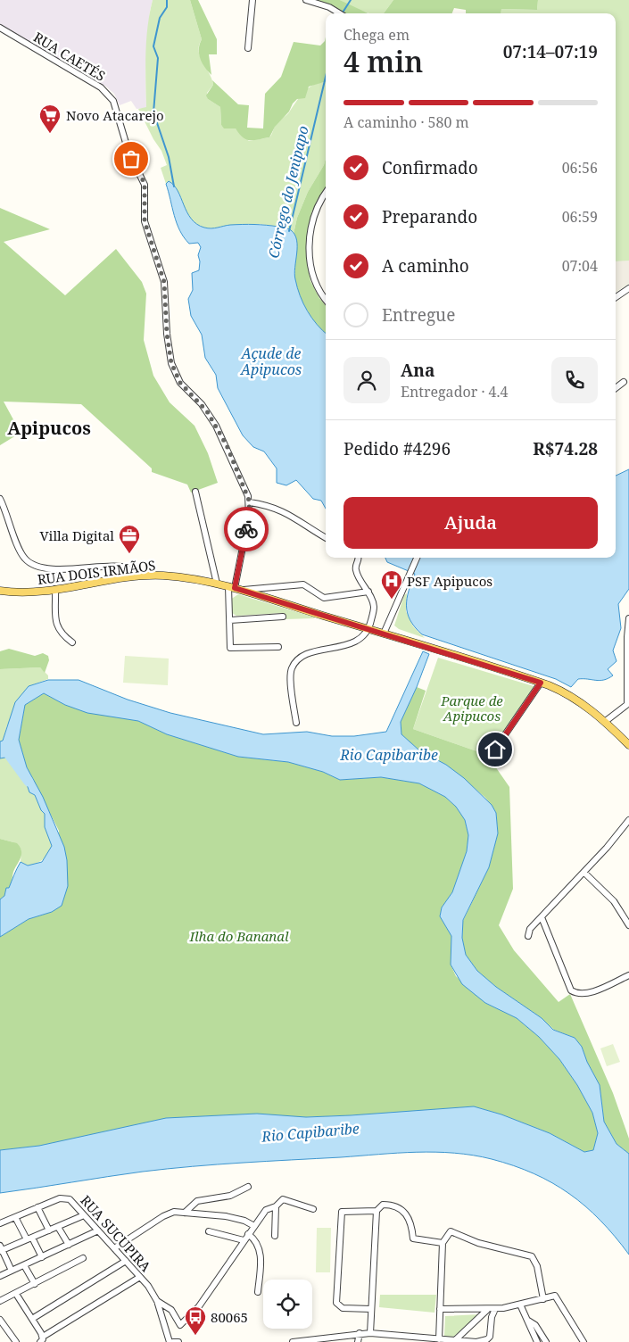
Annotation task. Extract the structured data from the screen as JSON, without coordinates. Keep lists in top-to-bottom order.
{
  "streets": {
    "main road": ["RUA DOIS IRMÃOS"],
    "street": ["RUA CAETÉS", "RUA SUCUPIRA"]
  },
  "crossings": [
    ["RUA CAETÉS", "RUA DOIS IRMÃOS"]
  ],
  "districts": ["Apipucos"],
  "water": ["Córrego do Jenipapo", "Açude de Apipucos", "Rio Capibaribe"],
  "parks": ["Parque de Apipucos", "Ilha do Bananal"],
  "places": {
    "supermarket": ["Novo Atacarejo"],
    "office": ["Villa Digital"],
    "hospital": ["PSF Apipucos"],
    "bus stop": ["80065"]
  },
  "page": {
    "heading": ["4 min", "Chega em", "07:14–07:19"],
    "panel": [
      "Ana",
      "Entregador · 4.4",
      "Pedido #4296",
      "R$74.28"
    ],
    "bar": "A caminho · 580 m",
    "list": [
      ["Confirmado", "06:56"],
      ["Preparando", "06:59"],
      ["A caminho", "07:04"],
      "Entregue"
    ],
    "buttons": "Ajuda"
  }
}
